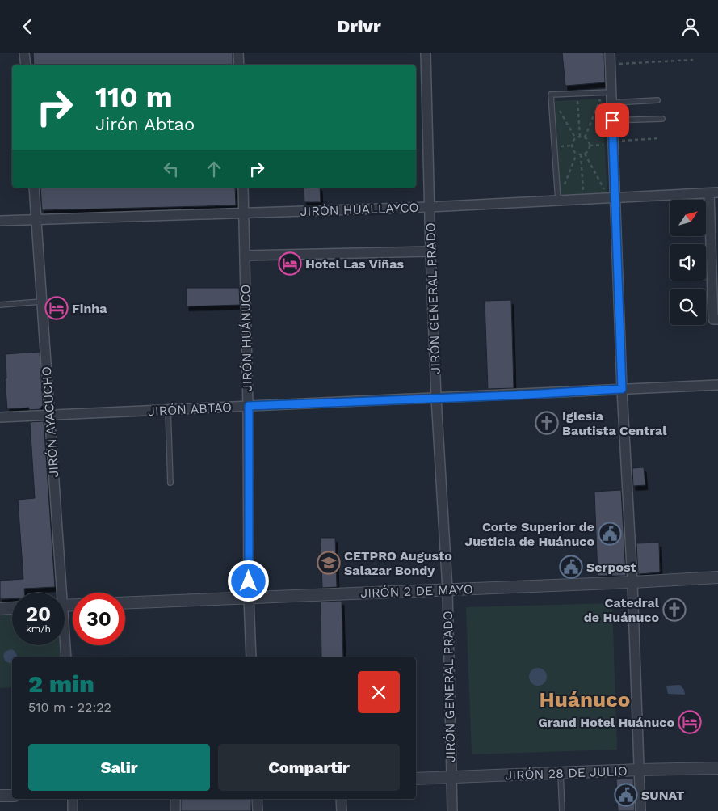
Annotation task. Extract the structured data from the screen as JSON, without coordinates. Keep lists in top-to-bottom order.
{
  "streets": {
    "street": [
      "JIRÓN HUALLAYCO",
      "JIRÓN GENERAL PRADO",
      "JIRÓN HUÁNUCO",
      "JIRÓN ABTAO",
      "JIRÓN AYACUCHO",
      "JIRÓN 2 DE MAYO",
      "JIRÓN 28 DE JULIO"
    ]
  },
  "crossings": [
    ["JIRÓN HUALLAYCO", "JIRÓN GENERAL PRADO"],
    ["JIRÓN HUALLAYCO", "JIRÓN HUÁNUCO"],
    ["JIRÓN HUALLAYCO", "JIRÓN AYACUCHO"],
    ["JIRÓN GENERAL PRADO", "JIRÓN ABTAO"],
    ["JIRÓN GENERAL PRADO", "JIRÓN 2 DE MAYO"],
    ["JIRÓN GENERAL PRADO", "JIRÓN 28 DE JULIO"],
    ["JIRÓN HUÁNUCO", "JIRÓN ABTAO"],
    ["JIRÓN HUÁNUCO", "JIRÓN 2 DE MAYO"],
    ["JIRÓN ABTAO", "JIRÓN AYACUCHO"]
  ],
  "districts": ["Huánuco"],
  "places": {
    "hotel": ["Hotel Las Viñas", "Finha", "Grand Hotel Huánuco"],
    "church": ["Iglesia Bautista Central", "Catedral de Huánuco"],
    "public building": ["Corte Superior de Justicia de Huánuco", "Serpost", "SUNAT"],
    "school or university": ["CETPRO Augusto Salazar Bondy"]
  },
  "north": "top right",
  "page": {
    "header": "Drivr",
    "turn": ["110 m", "Jirón Abtao"],
    "speed": "20 km/h",
    "limit": "30",
    "heading": ["2 min", "510 m · 22:22"],
    "buttons": ["Salir", "Compartir"]
  }
}
